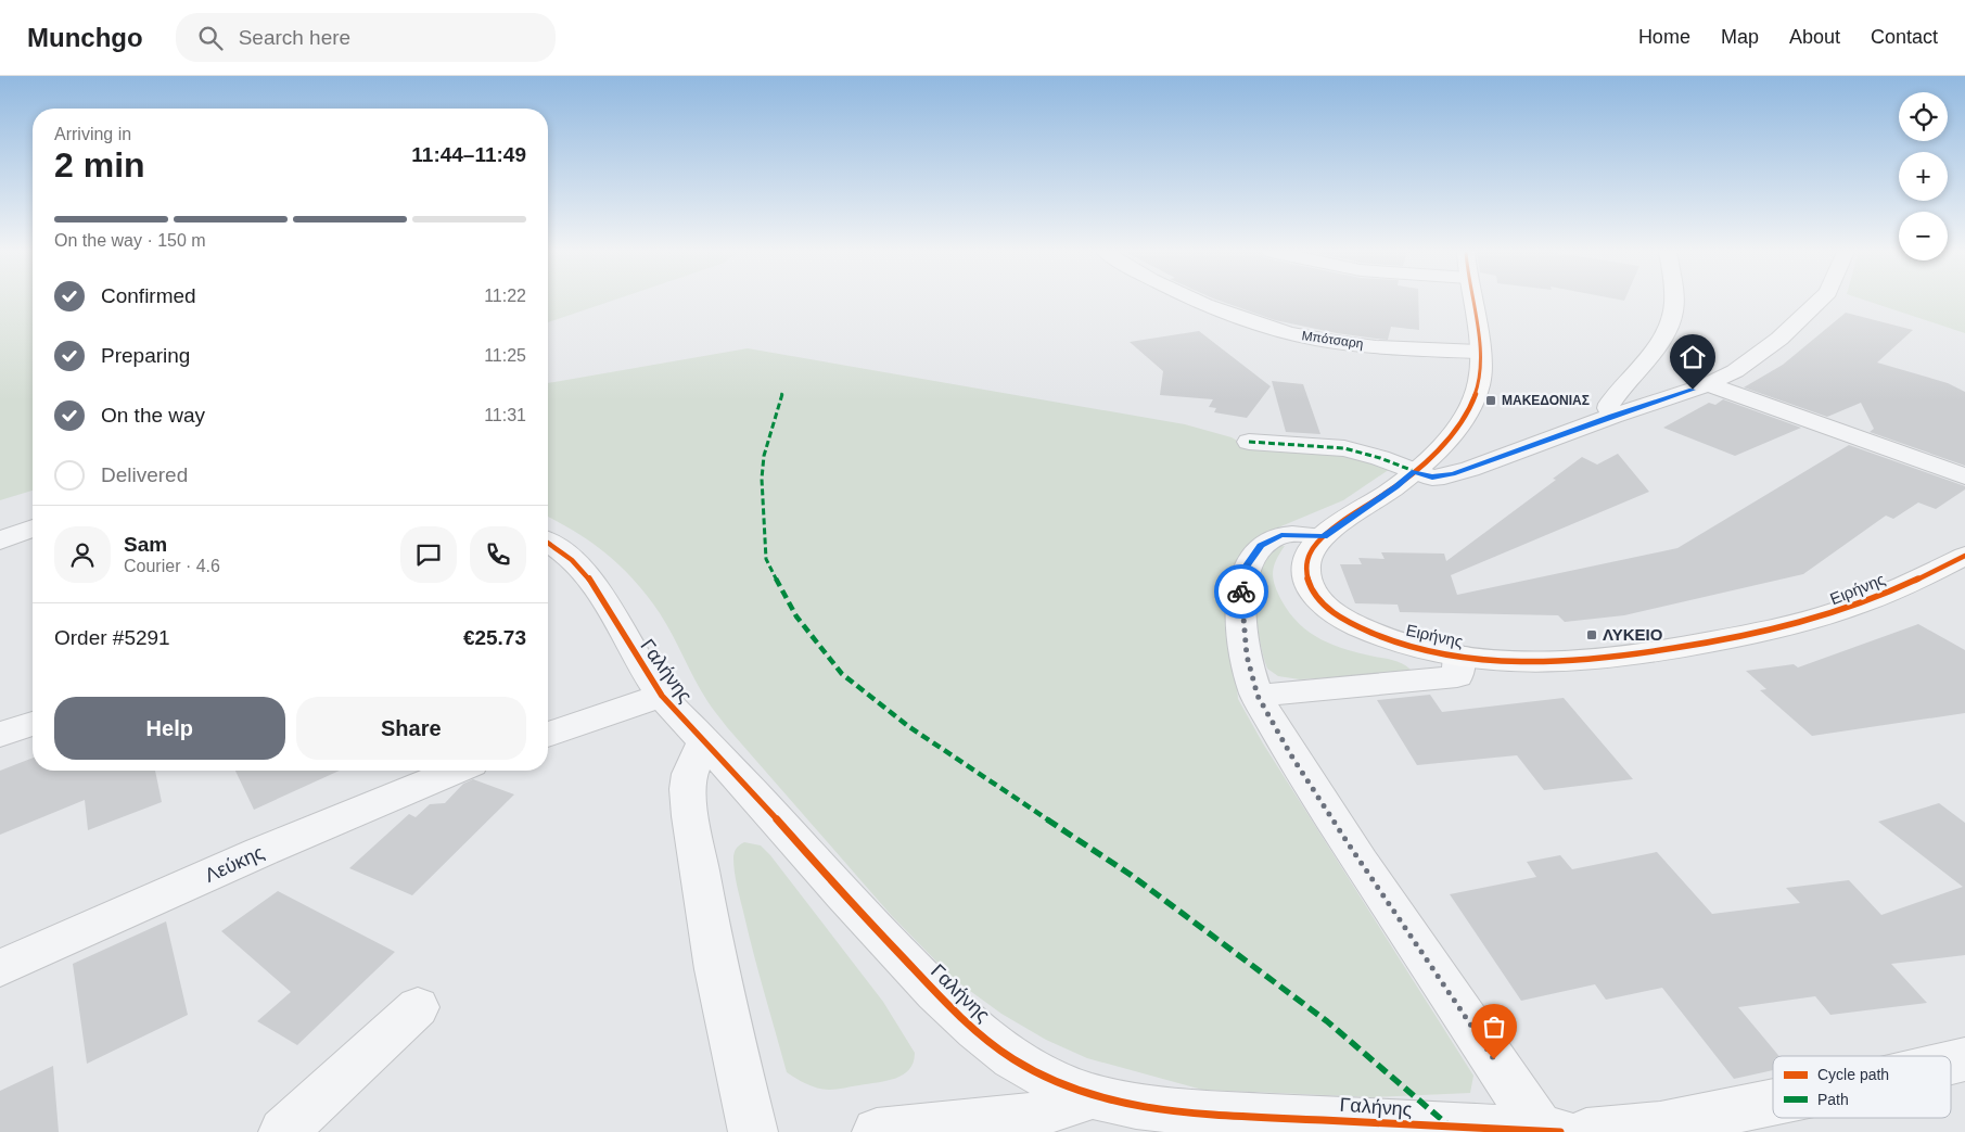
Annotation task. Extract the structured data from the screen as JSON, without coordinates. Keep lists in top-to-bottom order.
{
  "streets": {
    "street": [
      "Μπότσαρη",
      "Ειρήνης",
      "Γαλήνης",
      "Λεύκης"
    ]
  },
  "crossings": [
    ["Μπότσαρη", "Ειρήνης"]
  ],
  "places": {
    "transit": ["ΜΑΚΕΔΟΝΙΑΣ", "ΛΥΚΕΙΟ"]
  },
  "legend": ["Cycle path", "Path"],
  "page": {
    "header": "Munchgo",
    "search": "Search here",
    "nav": [
      "Home",
      "Map",
      "About",
      "Contact"
    ],
    "map_buttons": ["+", "−"],
    "heading": ["2 min", "Arriving in", "11:44–11:49"],
    "panel": [
      "Sam",
      "Courier · 4.6",
      "Order #5291",
      "€25.73"
    ],
    "bar": "On the way · 150 m",
    "list": [
      ["Confirmed", "11:22"],
      ["Preparing", "11:25"],
      ["On the way", "11:31"],
      "Delivered"
    ],
    "buttons": ["Help", "Share"]
  }
}
